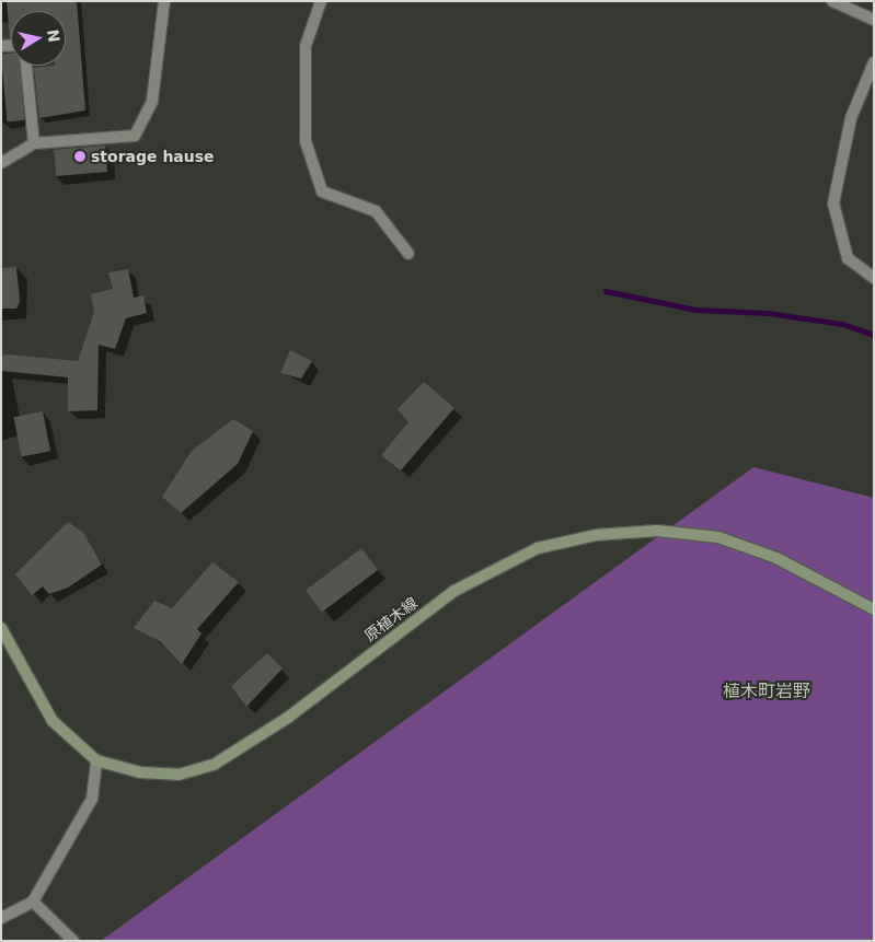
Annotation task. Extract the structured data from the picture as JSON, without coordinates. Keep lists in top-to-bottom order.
{
  "streets": {
    "main road": ["原植木線"]
  },
  "districts": ["植木町岩野"],
  "places": ["storage hause"],
  "north": "right"
}
